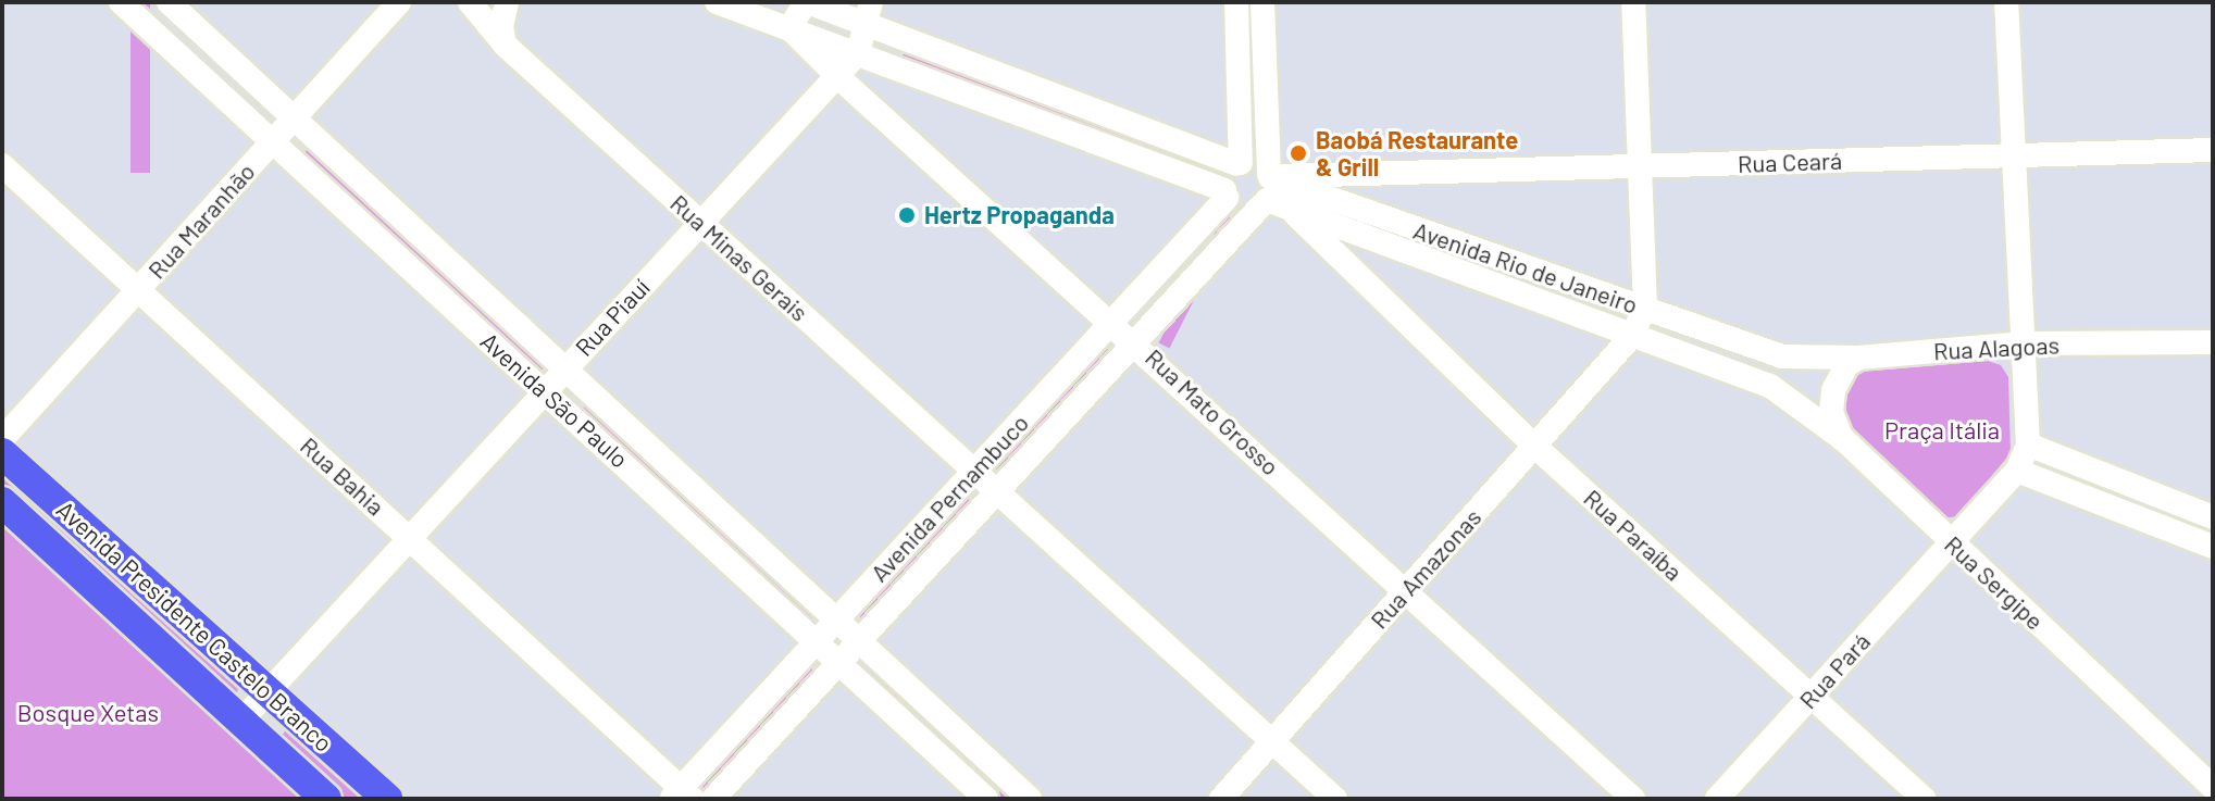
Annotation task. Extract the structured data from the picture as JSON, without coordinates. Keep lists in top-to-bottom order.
{
  "streets": {
    "main road": ["Avenida Presidente Castelo Branco"],
    "street": [
      "Rua Ceará",
      "Rua Maranhão",
      "Rua Minas Gerais",
      "Avenida Rio de Janeiro",
      "Rua Piauí",
      "Rua Alagoas",
      "Avenida São Paulo",
      "Rua Mato Grosso",
      "Rua Bahia",
      "Avenida Pernambuco",
      "Rua Paraíba",
      "Rua Amazonas",
      "Rua Sergipe",
      "Rua Pará"
    ]
  },
  "crossings": [
    ["Rua Ceará", "Avenida Rio de Janeiro"],
    ["Rua Ceará", "Avenida Pernambuco"],
    ["Rua Ceará", "Rua Paraíba"],
    ["Rua Maranhão", "Avenida São Paulo"],
    ["Rua Maranhão", "Rua Bahia"],
    ["Rua Minas Gerais", "Rua Piauí"],
    ["Rua Minas Gerais", "Avenida Pernambuco"],
    ["Avenida Rio de Janeiro", "Rua Alagoas"],
    ["Avenida Rio de Janeiro", "Avenida Pernambuco"],
    ["Avenida Rio de Janeiro", "Rua Paraíba"],
    ["Avenida Rio de Janeiro", "Rua Amazonas"],
    ["Avenida Rio de Janeiro", "Rua Sergipe"],
    ["Rua Piauí", "Avenida São Paulo"],
    ["Rua Piauí", "Rua Mato Grosso"],
    ["Rua Piauí", "Rua Bahia"],
    ["Rua Piauí", "Avenida Presidente Castelo Branco"],
    ["Avenida São Paulo", "Avenida Pernambuco"],
    ["Rua Mato Grosso", "Avenida Pernambuco"],
    ["Rua Mato Grosso", "Rua Amazonas"],
    ["Rua Bahia", "Avenida Pernambuco"],
    ["Avenida Pernambuco", "Rua Paraíba"],
    ["Rua Paraíba", "Rua Amazonas"],
    ["Rua Paraíba", "Rua Pará"],
    ["Rua Sergipe", "Rua Pará"]
  ],
  "parks": ["Praça Itália", "Bosque Xetas"],
  "places": ["Baobá Restaurante & Grill", "Hertz Propaganda"]
}
